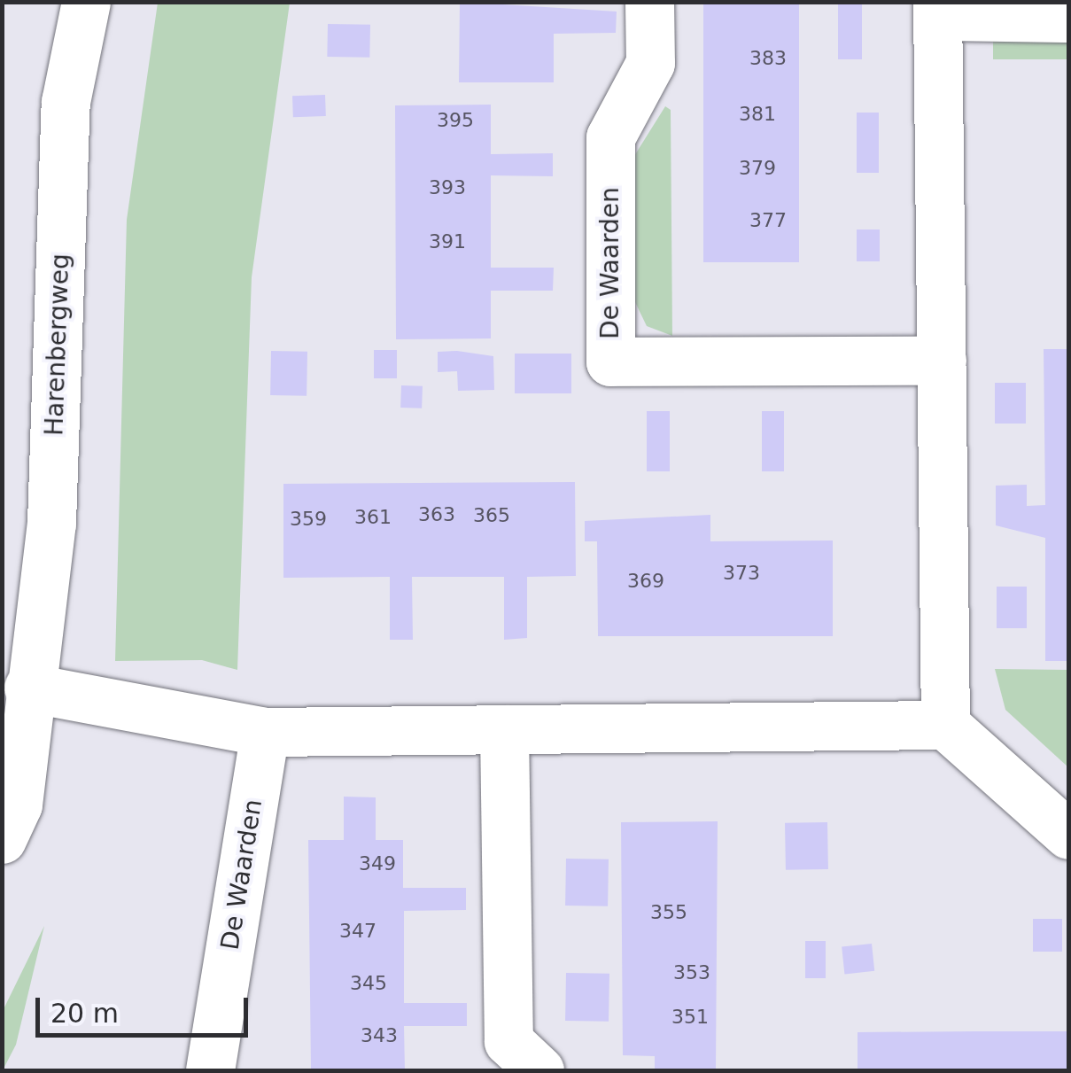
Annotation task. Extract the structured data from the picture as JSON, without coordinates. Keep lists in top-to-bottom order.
{
  "streets": {
    "street": ["De Waarden", "Harenbergweg"]
  },
  "house_numbers": [
    "383",
    "381",
    "395",
    "379",
    "393",
    "377",
    "391",
    "363",
    "365",
    "361",
    "359",
    "373",
    "369",
    "349",
    "355",
    "347",
    "353",
    "345",
    "351",
    "343"
  ],
  "scale_bar": "20 m"
}
